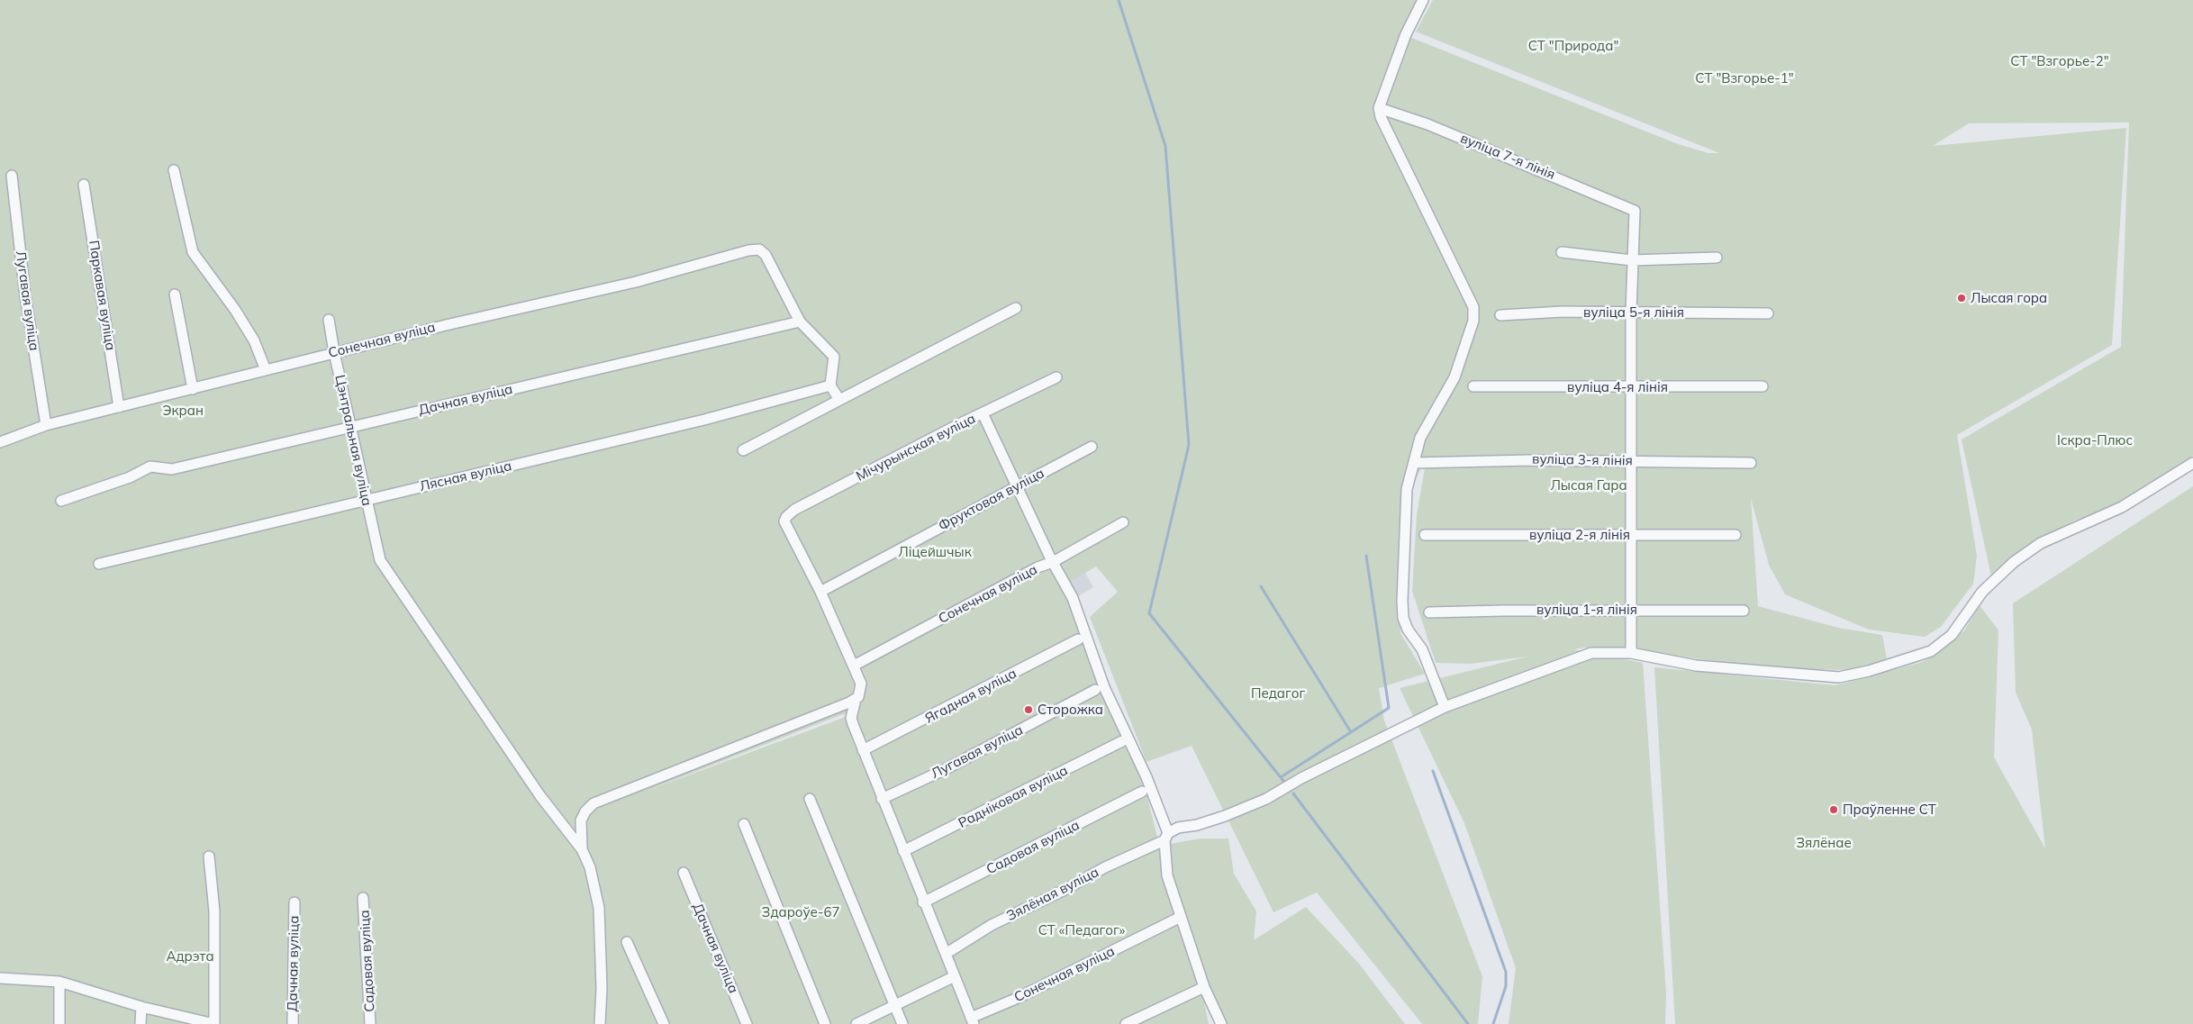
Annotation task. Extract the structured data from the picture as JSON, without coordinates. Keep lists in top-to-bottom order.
{
  "streets": {
    "street": [
      "вуліца 7-я лінія",
      "Паркавая вуліца",
      "Лугавая вуліца",
      "вуліца 5-я лінія",
      "Сонечная вуліца",
      "вуліца 4-я лінія",
      "Дачная вуліца",
      "Цэнтральная вуліца",
      "Мічурынская вуліца",
      "вуліца 3-я лінія",
      "Лясная вуліца",
      "Фруктовая вуліца",
      "вуліца 2-я лінія",
      "вуліца 1-я лінія",
      "Ягадная вуліца",
      "Радніковая вуліца",
      "Садовая вуліца",
      "Зялёная вуліца"
    ]
  },
  "crossings": [
    ["Паркавая вуліца", "Сонечная вуліца"],
    ["Лугавая вуліца", "Сонечная вуліца"],
    ["Сонечная вуліца", "Дачная вуліца"],
    ["Сонечная вуліца", "Цэнтральная вуліца"],
    ["Дачная вуліца", "Цэнтральная вуліца"],
    ["Цэнтральная вуліца", "Лясная вуліца"],
    ["Мічурынская вуліца", "Фруктовая вуліца"]
  ],
  "parks": [
    "СТ \"Природа\"",
    "СТ \"Взгорье-2\"",
    "СТ \"Взгорье-1\"",
    "Экран",
    "Іскра-Плюс",
    "Лысая Гара",
    "Ліцейшчык",
    "Педагог",
    "Зялёнае",
    "Здароўе-67",
    "СТ «Педагог»",
    "Адрэта"
  ],
  "places": ["Лысая гора", "Сторожка", "Праўленне СТ"]
}
